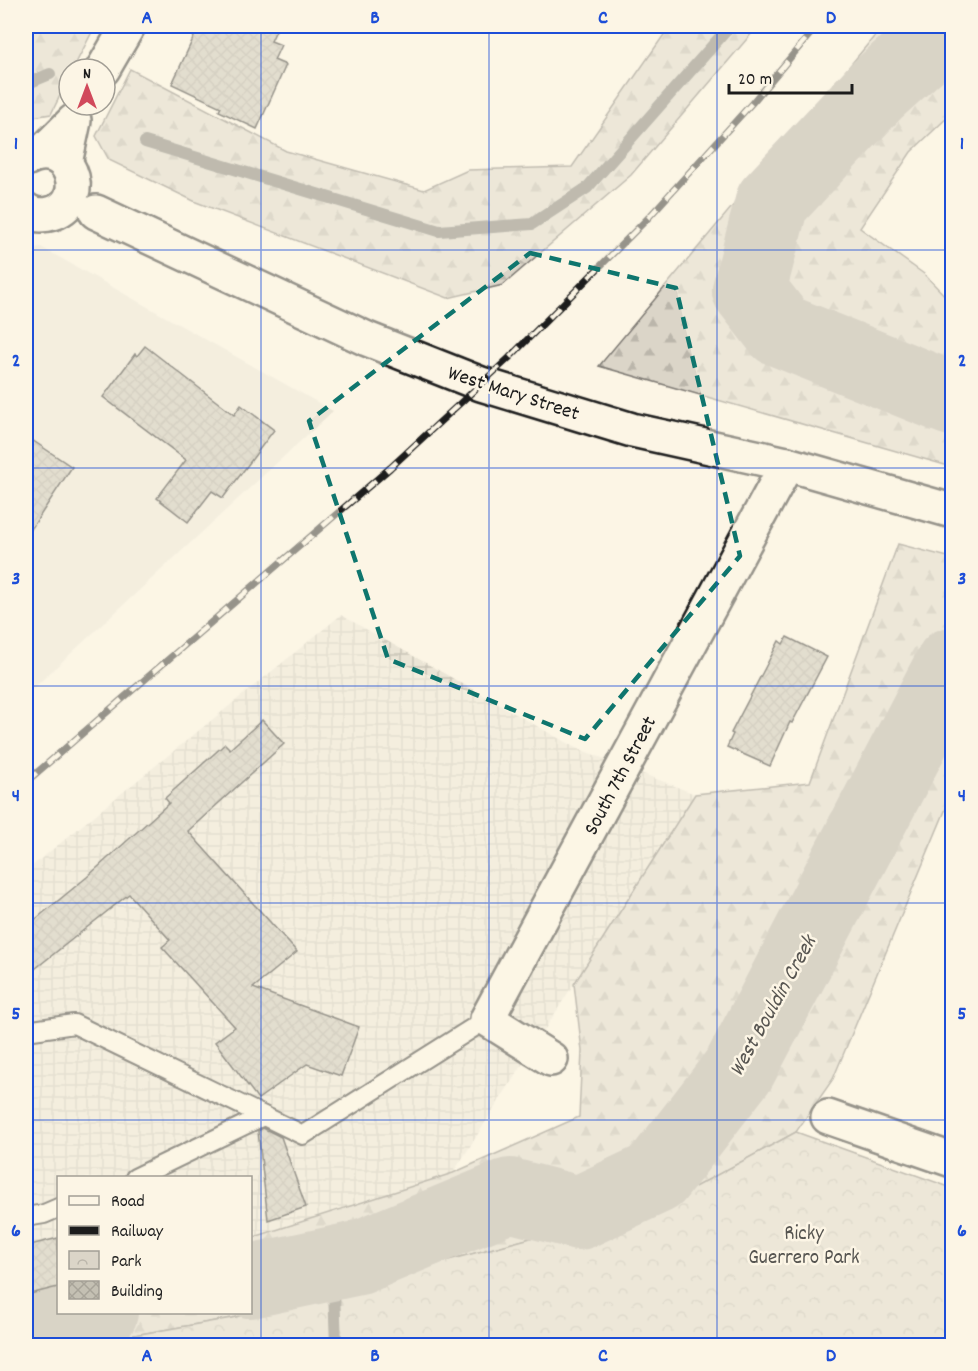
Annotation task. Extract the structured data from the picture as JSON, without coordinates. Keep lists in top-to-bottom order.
{
  "streets": {
    "street": ["West Mary Street", "South 7th Street"]
  },
  "crossings": [
    ["West Mary Street", "South 7th Street"]
  ],
  "water": ["West Bouldin Creek"],
  "parks": ["Ricky Guerrero Park"],
  "legend": [
    "Road",
    "Railway",
    "Park",
    "Building"
  ],
  "scale_bar": "20 m",
  "north": "top",
  "grid": {
    "columns": [
      "A",
      "B",
      "C",
      "D"
    ],
    "rows": [
      "1",
      "2",
      "3",
      "4",
      "5",
      "6"
    ]
  }
}
